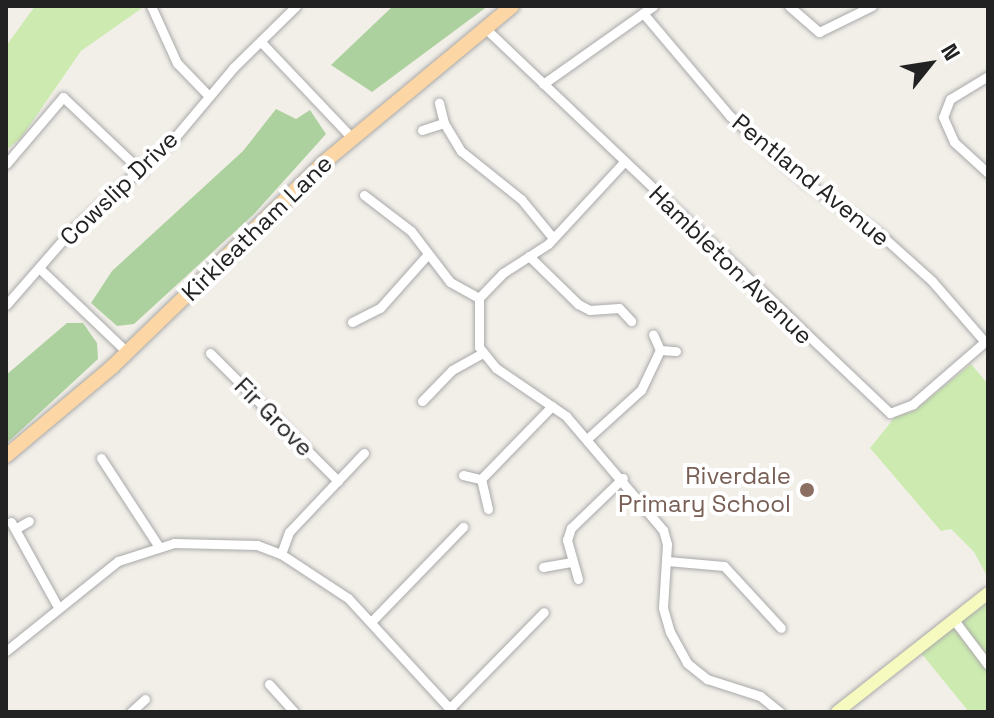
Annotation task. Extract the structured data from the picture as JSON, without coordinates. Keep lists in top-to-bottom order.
{
  "streets": {
    "main road": ["Kirkleatham Lane"],
    "street": [
      "Pentland Avenue",
      "Cowslip Drive",
      "Hambleton Avenue",
      "Fir Grove"
    ]
  },
  "crossings": [
    ["Pentland Avenue", "Hambleton Avenue"],
    ["Kirkleatham Lane", "Hambleton Avenue"]
  ],
  "places": ["Riverdale Primary School"],
  "north": "top right"
}
